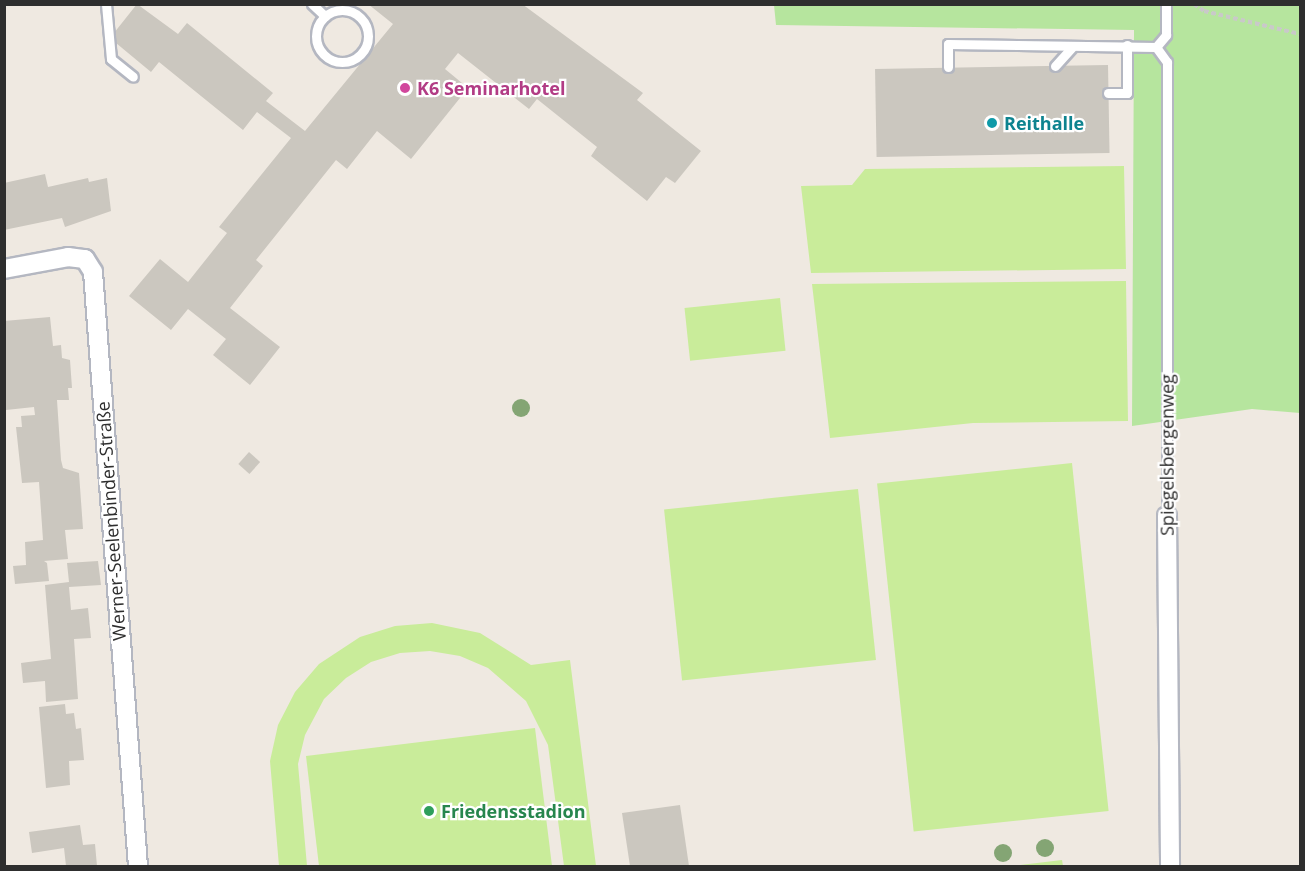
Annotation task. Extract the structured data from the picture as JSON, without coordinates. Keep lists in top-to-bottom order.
{
  "streets": {
    "street": ["Spiegelsbergenweg", "Werner-Seelenbinder-Straße"]
  },
  "places": ["K6 Seminarhotel", "Reithalle", "Friedensstadion"]
}
